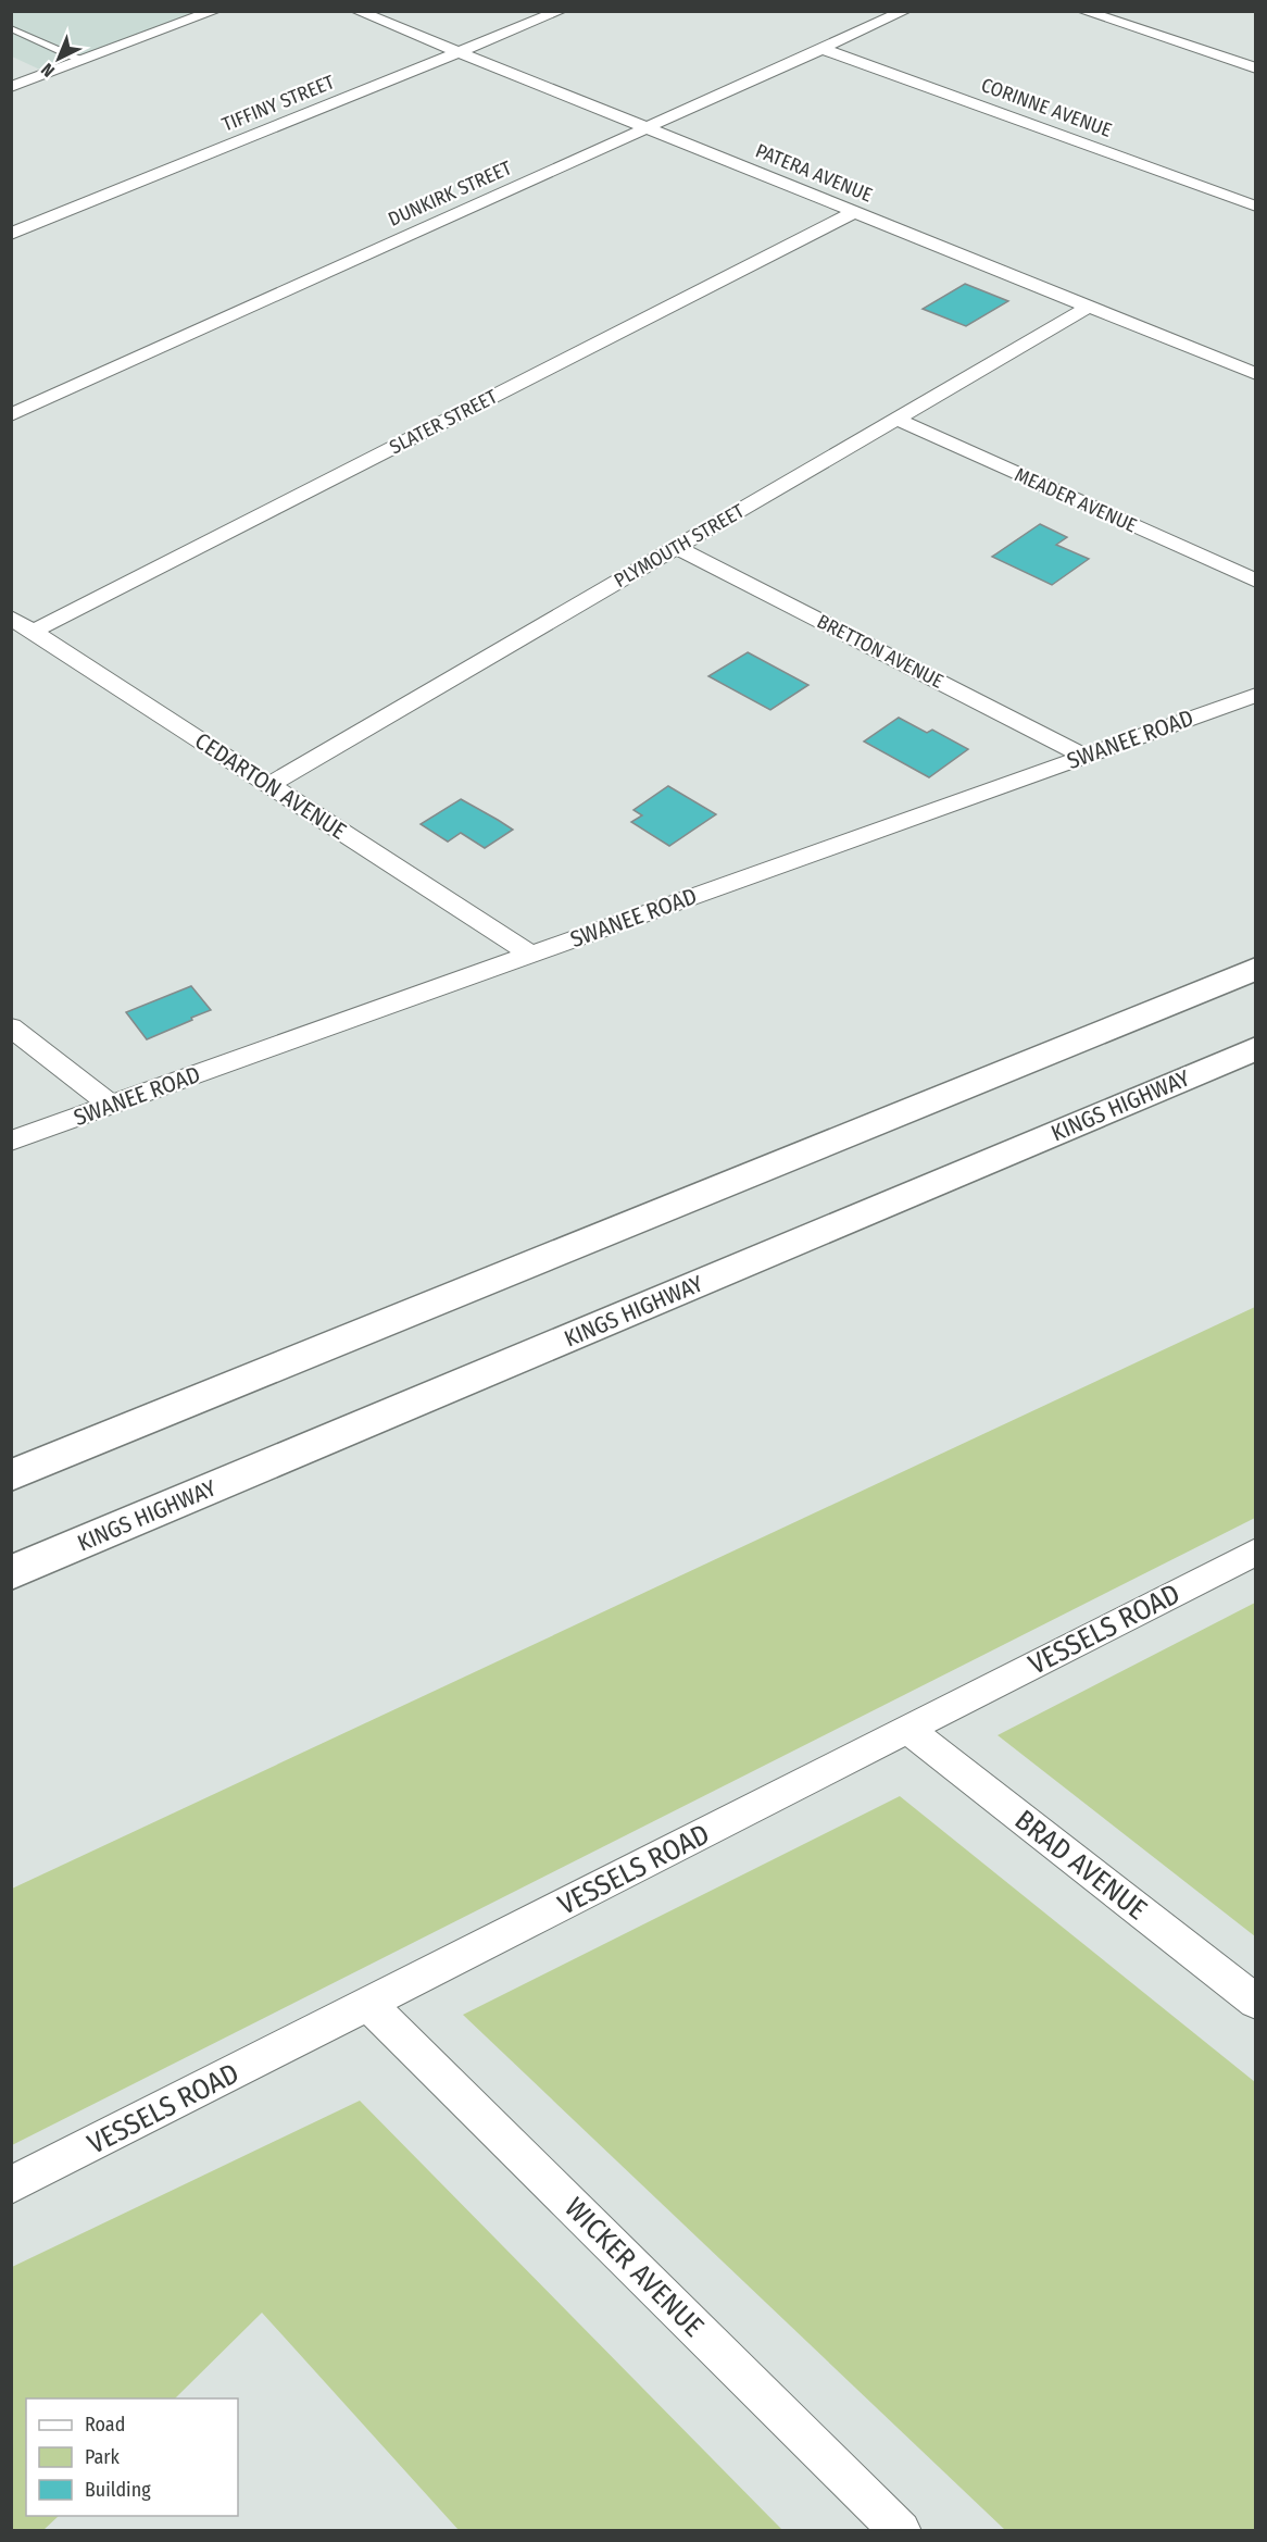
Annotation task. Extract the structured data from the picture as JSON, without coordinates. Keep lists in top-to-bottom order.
{
  "streets": {
    "main road": ["KINGS HIGHWAY"],
    "street": [
      "TIFFINY STREET",
      "CORINNE AVENUE",
      "PATERA AVENUE",
      "DUNKIRK STREET",
      "SLATER STREET",
      "MEADER AVENUE",
      "PLYMOUTH STREET",
      "BRETTON AVENUE",
      "SWANEE ROAD",
      "CEDARTON AVENUE",
      "VESSELS ROAD",
      "BRAD AVENUE",
      "WICKER AVENUE"
    ]
  },
  "crossings": [
    ["TIFFINY STREET", "PATERA AVENUE"],
    ["CORINNE AVENUE", "DUNKIRK STREET"],
    ["PATERA AVENUE", "DUNKIRK STREET"],
    ["PATERA AVENUE", "SLATER STREET"],
    ["PATERA AVENUE", "PLYMOUTH STREET"],
    ["SLATER STREET", "CEDARTON AVENUE"],
    ["MEADER AVENUE", "PLYMOUTH STREET"],
    ["PLYMOUTH STREET", "BRETTON AVENUE"],
    ["PLYMOUTH STREET", "CEDARTON AVENUE"],
    ["BRETTON AVENUE", "SWANEE ROAD"],
    ["SWANEE ROAD", "CEDARTON AVENUE"],
    ["VESSELS ROAD", "BRAD AVENUE"],
    ["VESSELS ROAD", "WICKER AVENUE"]
  ],
  "legend": ["Road", "Park", "Building"],
  "north": "bottom left"
}
